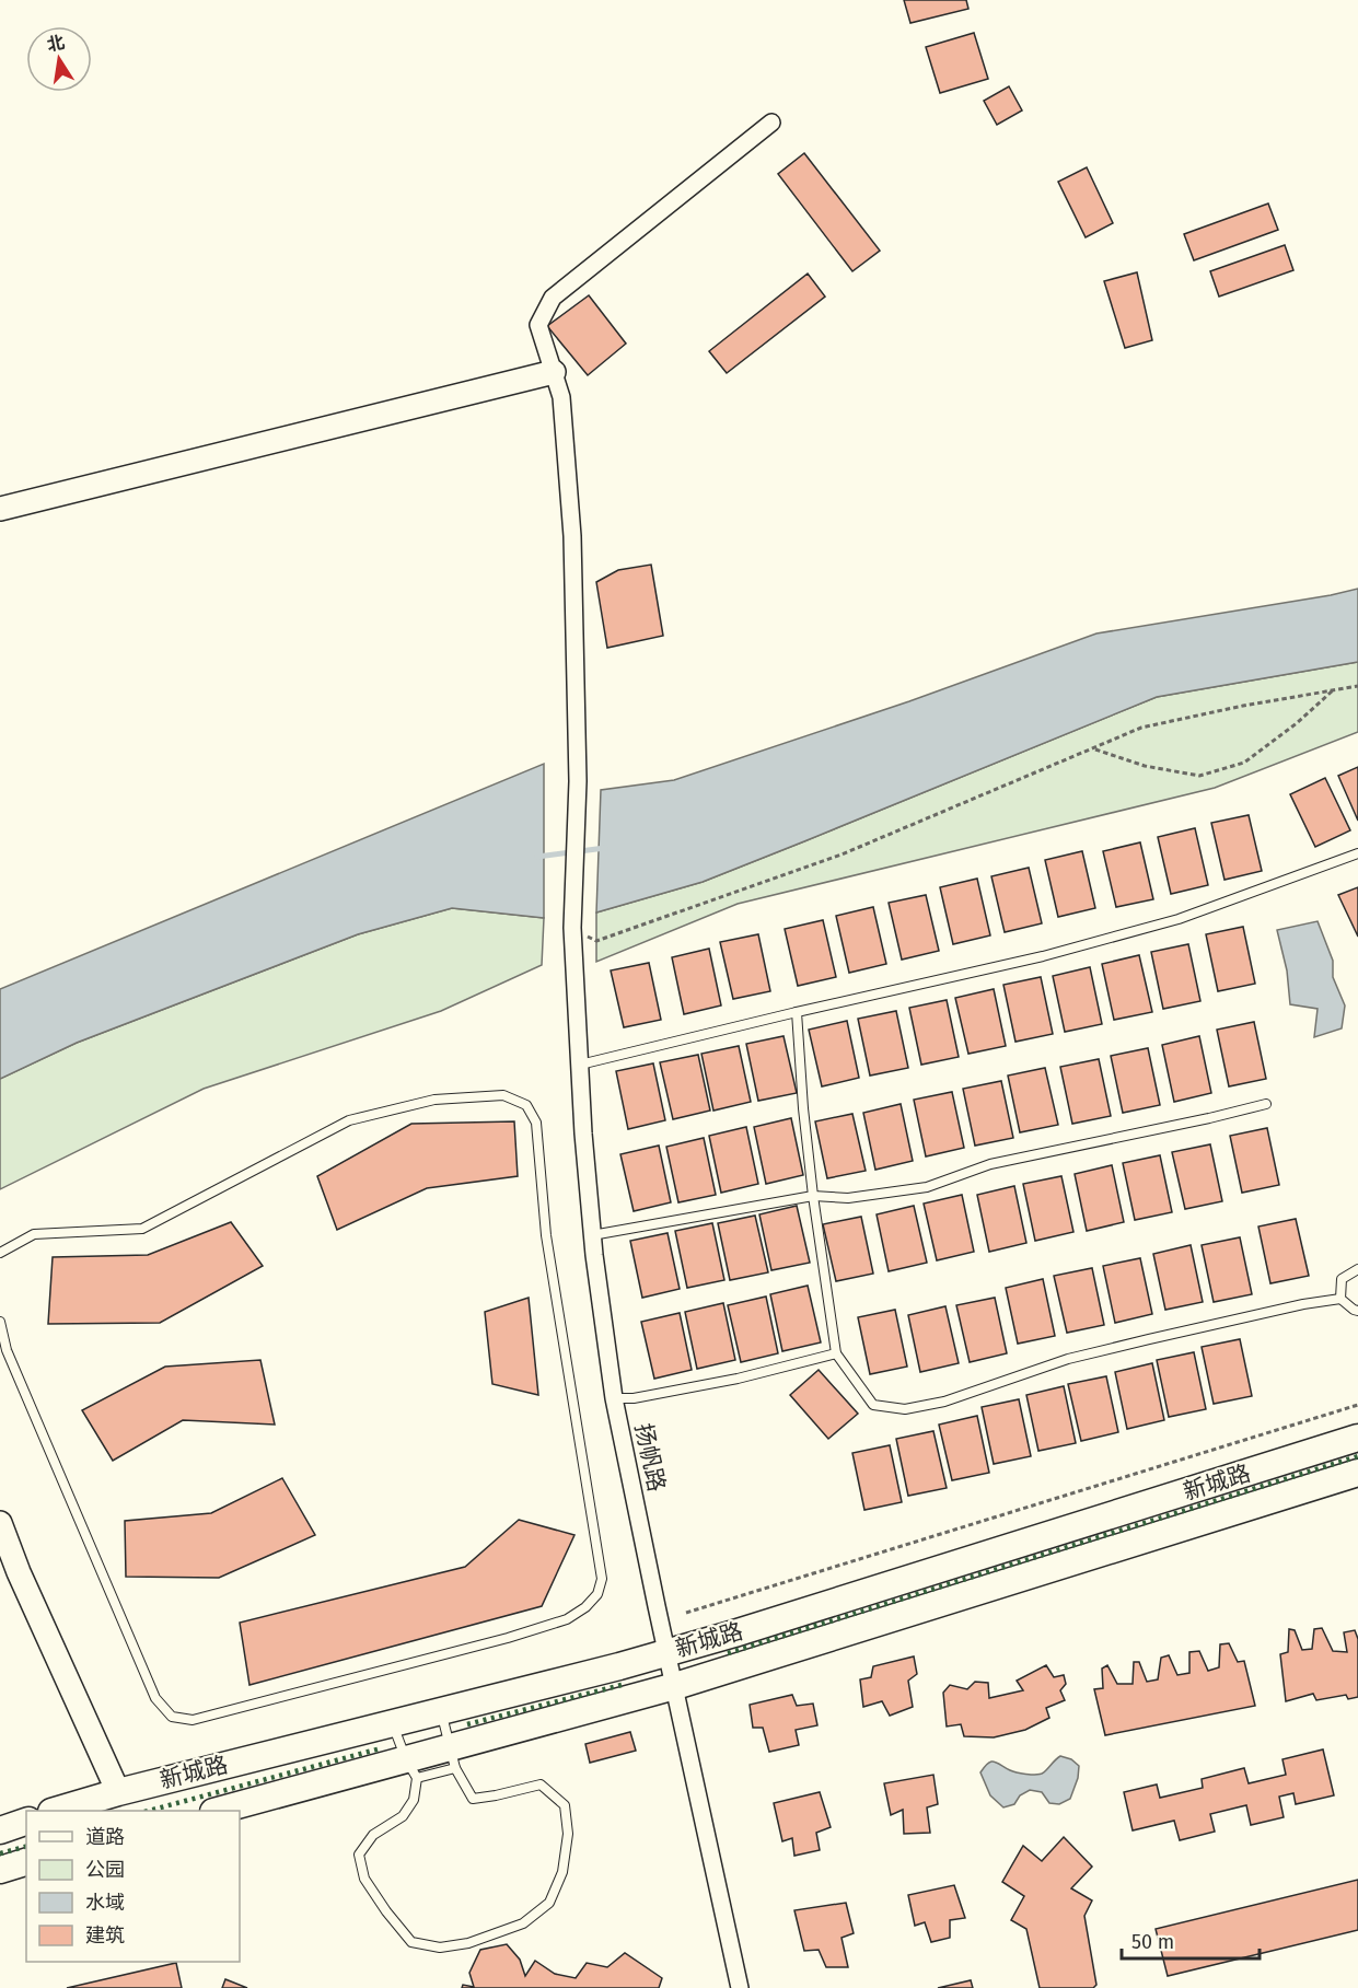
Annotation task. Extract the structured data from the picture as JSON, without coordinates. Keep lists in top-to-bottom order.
{
  "streets": {
    "main road": ["新城路"],
    "street": ["扬帆路"]
  },
  "crossings": [
    ["扬帆路", "新城路"]
  ],
  "legend": [
    "道路",
    "公园",
    "水域",
    "建筑"
  ],
  "scale_bar": "50 m",
  "north": "top"
}
